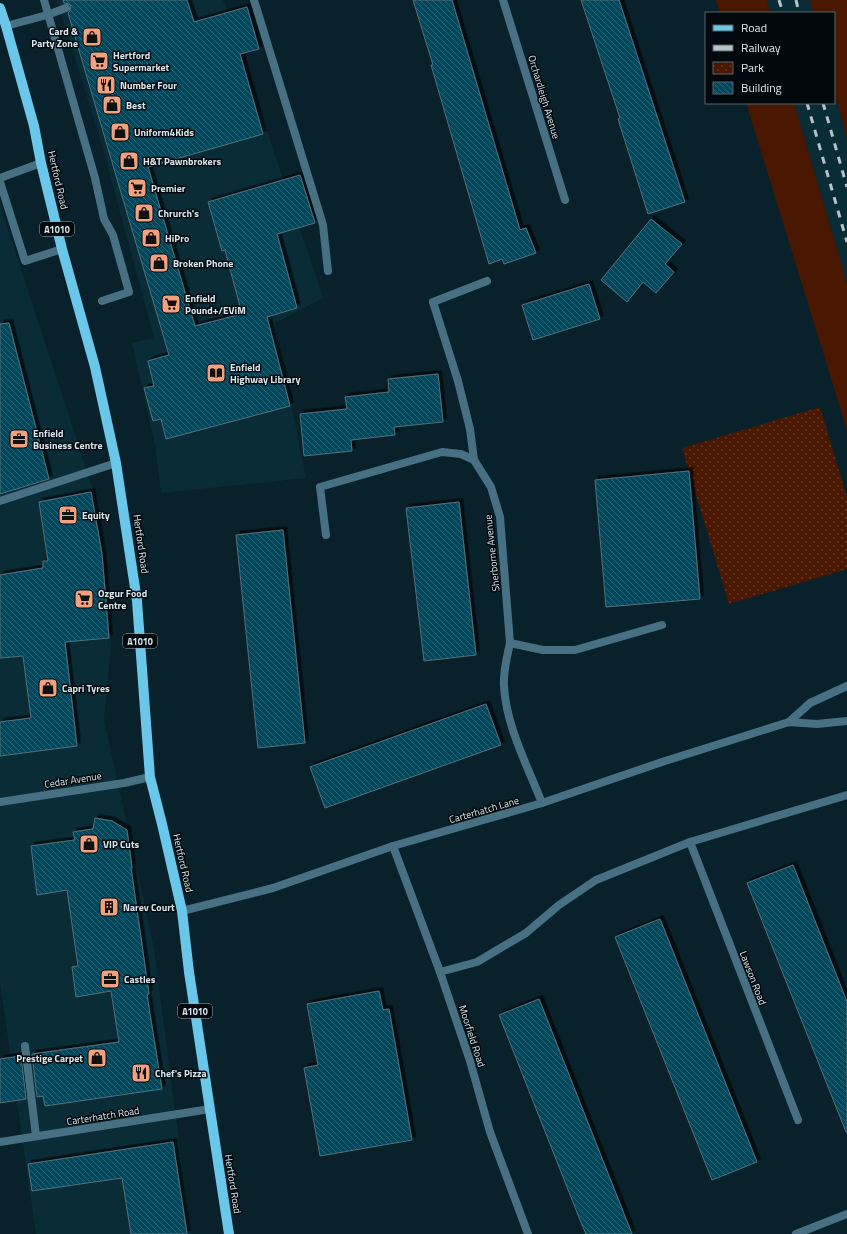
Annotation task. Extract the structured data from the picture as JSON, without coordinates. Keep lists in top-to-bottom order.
{
  "streets": {
    "main road": ["Hertford Road", "A1010"],
    "street": [
      "Orchardleigh Avenue",
      "Sherborne Avenue",
      "Cedar Avenue",
      "Carterhatch Lane",
      "Lawson Road",
      "Moorfield Road",
      "Carterhatch Road"
    ]
  },
  "crossings": [
    ["Hertford Road", "Cedar Avenue"],
    ["Hertford Road", "Carterhatch Lane"],
    ["Hertford Road", "Carterhatch Road"],
    ["Sherborne Avenue", "Carterhatch Lane"],
    ["Carterhatch Lane", "Moorfield Road"]
  ],
  "places": {
    "shop": [
      "Card & Party Zone",
      "Best",
      "Uniform4Kids",
      "H&T Pawnbrokers",
      "Chrurch's",
      "HiPro",
      "Broken Phone",
      "Capri Tyres",
      "VIP Cuts",
      "Prestige Carpet"
    ],
    "supermarket": [
      "Hertford Supermarket",
      "Premier",
      "Enfield Pound+/EViM",
      "Ozgur Food Centre"
    ],
    "restaurant": ["Number Four", "Chef's Pizza"],
    "library": ["Enfield Highway Library"],
    "office": ["Enfield Business Centre", "Equity", "Castles"],
    "building": ["Narev Court"]
  },
  "legend": [
    "Road",
    "Railway",
    "Park",
    "Building"
  ]
}
